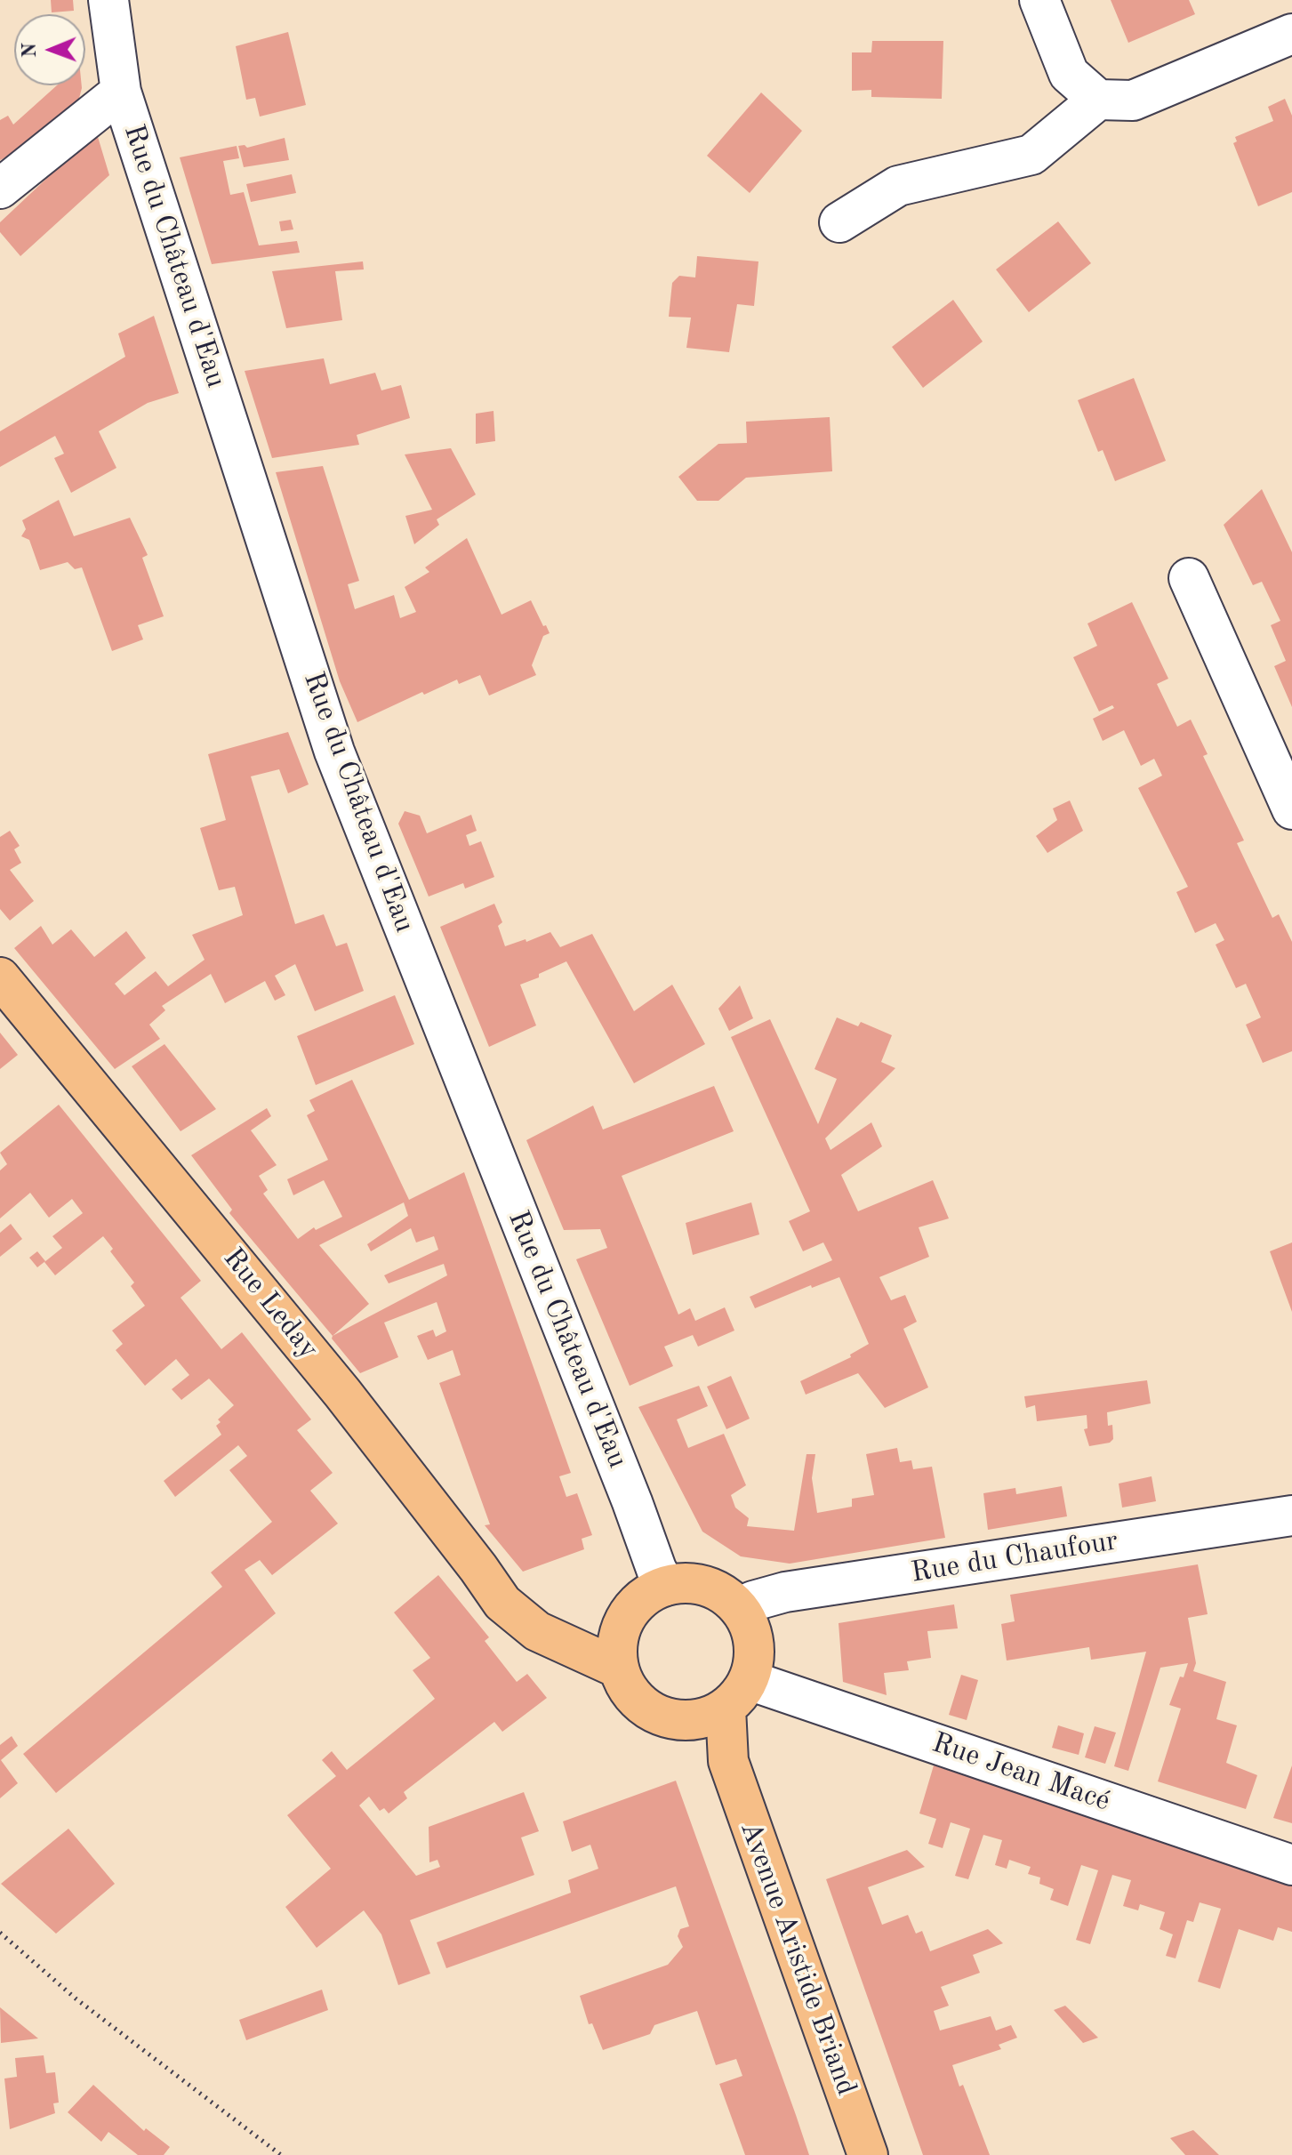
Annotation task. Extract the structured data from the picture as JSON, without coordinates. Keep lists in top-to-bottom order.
{
  "streets": {
    "main road": ["Rue Leday", "Avenue Aristide Briand"],
    "street": ["Rue du Château d'Eau", "Rue du Chaufour", "Rue Jean Macé"]
  },
  "crossings": [
    ["Rue du Château d'Eau", "Rue Leday"],
    ["Rue du Château d'Eau", "Rue du Chaufour"],
    ["Rue du Château d'Eau", "Rue Jean Macé"],
    ["Rue du Château d'Eau", "Avenue Aristide Briand"],
    ["Rue Leday", "Rue du Chaufour"],
    ["Rue Leday", "Rue Jean Macé"],
    ["Rue Leday", "Avenue Aristide Briand"],
    ["Rue du Chaufour", "Rue Jean Macé"],
    ["Rue du Chaufour", "Avenue Aristide Briand"],
    ["Rue Jean Macé", "Avenue Aristide Briand"]
  ],
  "north": "left"
}
